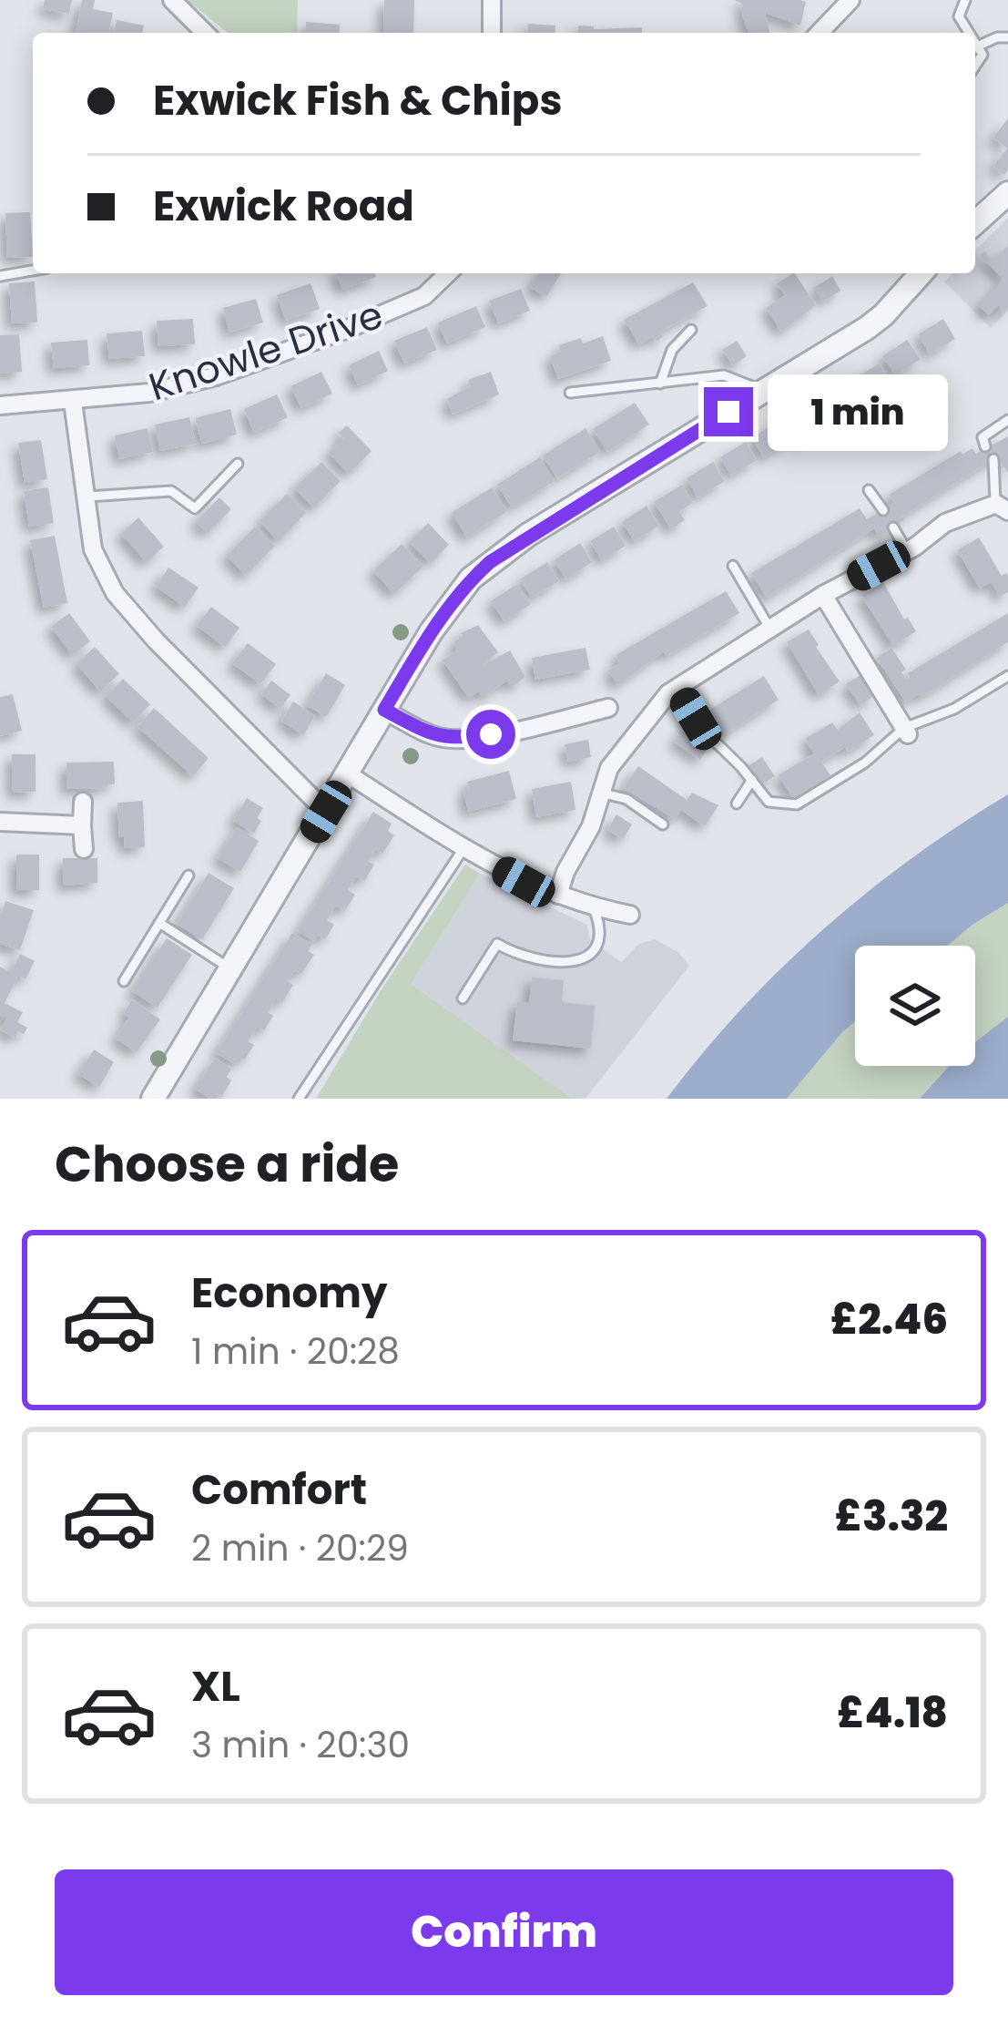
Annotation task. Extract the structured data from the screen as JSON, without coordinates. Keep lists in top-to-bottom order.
{
  "streets": {
    "street": ["Knowle Drive"]
  },
  "page": {
    "banner": ["Exwick Fish & Chips", "Exwick Road"],
    "bubble": "1 min",
    "heading": "Choose a ride",
    "list": [
      {
        "name": "Economy",
        "note": "1 min · 20:28",
        "value": "£2.46"
      },
      {
        "name": "Comfort",
        "note": "2 min · 20:29",
        "value": "£3.32"
      },
      {
        "name": "XL",
        "note": "3 min · 20:30",
        "value": "£4.18"
      }
    ],
    "buttons": "Confirm"
  }
}
